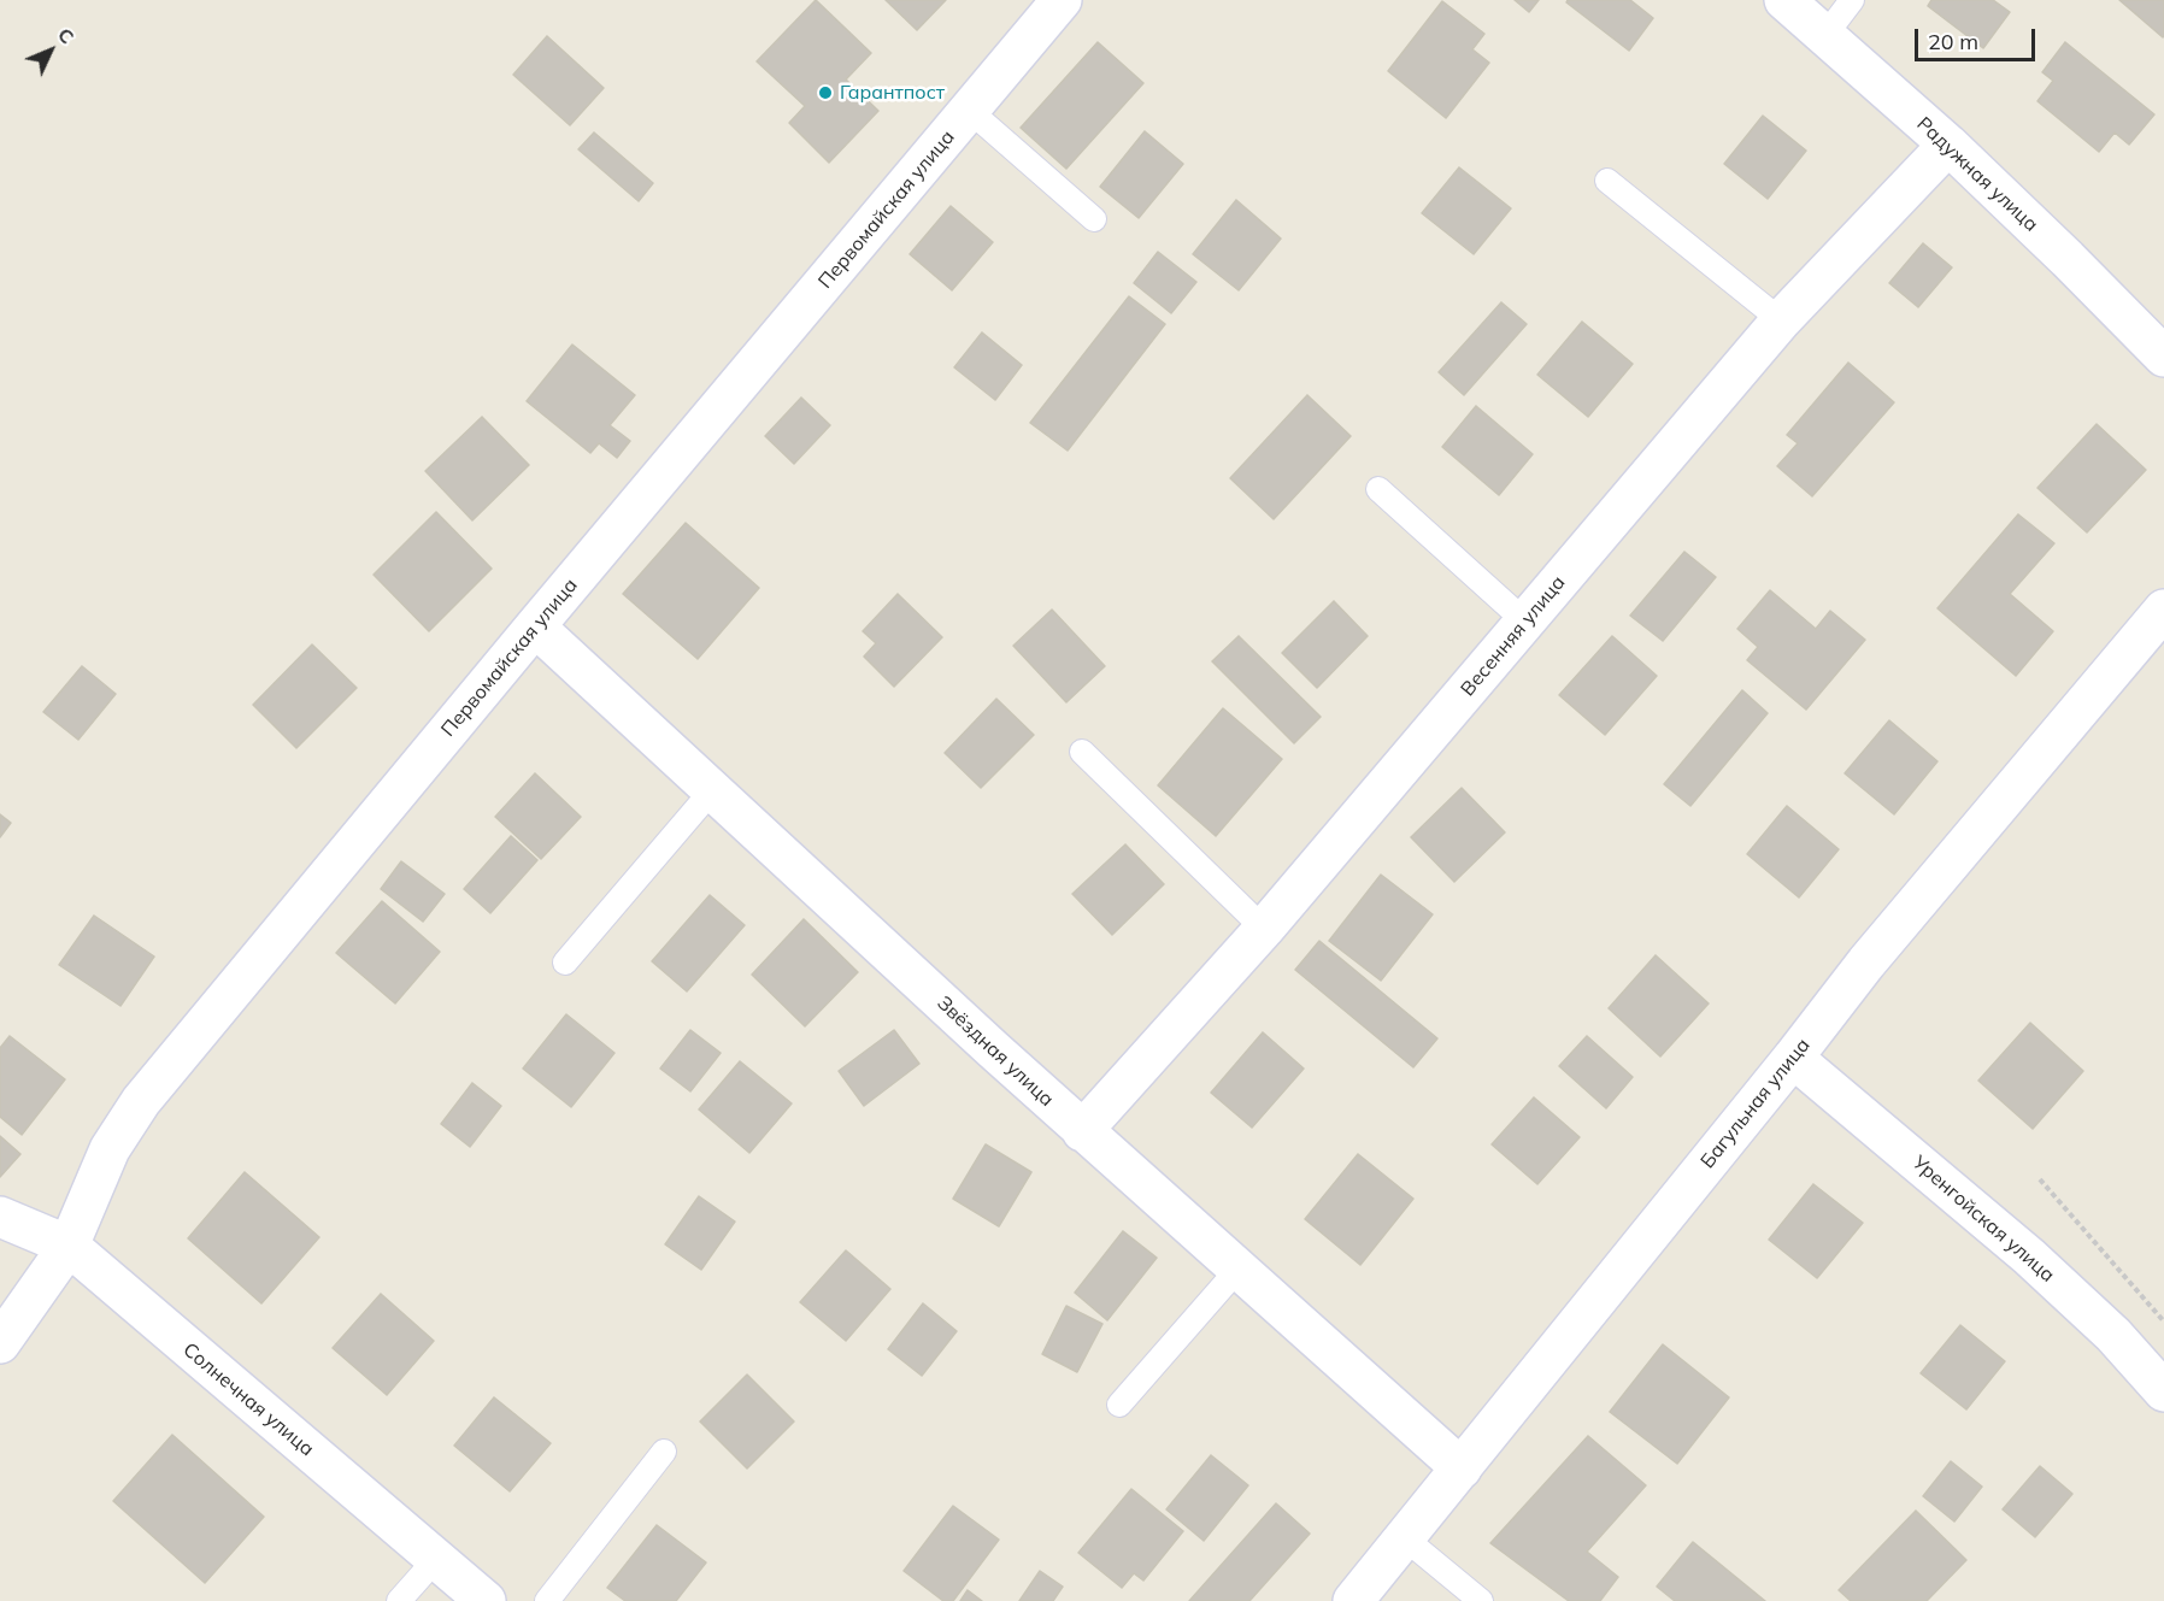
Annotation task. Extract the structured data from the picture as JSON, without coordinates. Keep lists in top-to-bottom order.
{
  "streets": {
    "street": [
      "Радужная улица",
      "Первомайская улица",
      "Весенняя улица",
      "Звёздная улица",
      "Багульная улица",
      "Уренгойская улица",
      "Солнечная улица"
    ]
  },
  "crossings": [
    ["Радужная улица", "Весенняя улица"],
    ["Первомайская улица", "Звёздная улица"],
    ["Первомайская улица", "Солнечная улица"],
    ["Весенняя улица", "Звёздная улица"],
    ["Звёздная улица", "Багульная улица"],
    ["Багульная улица", "Уренгойская улица"]
  ],
  "places": ["Гарантпост"],
  "scale_bar": "20 m",
  "north": "top right"
}
